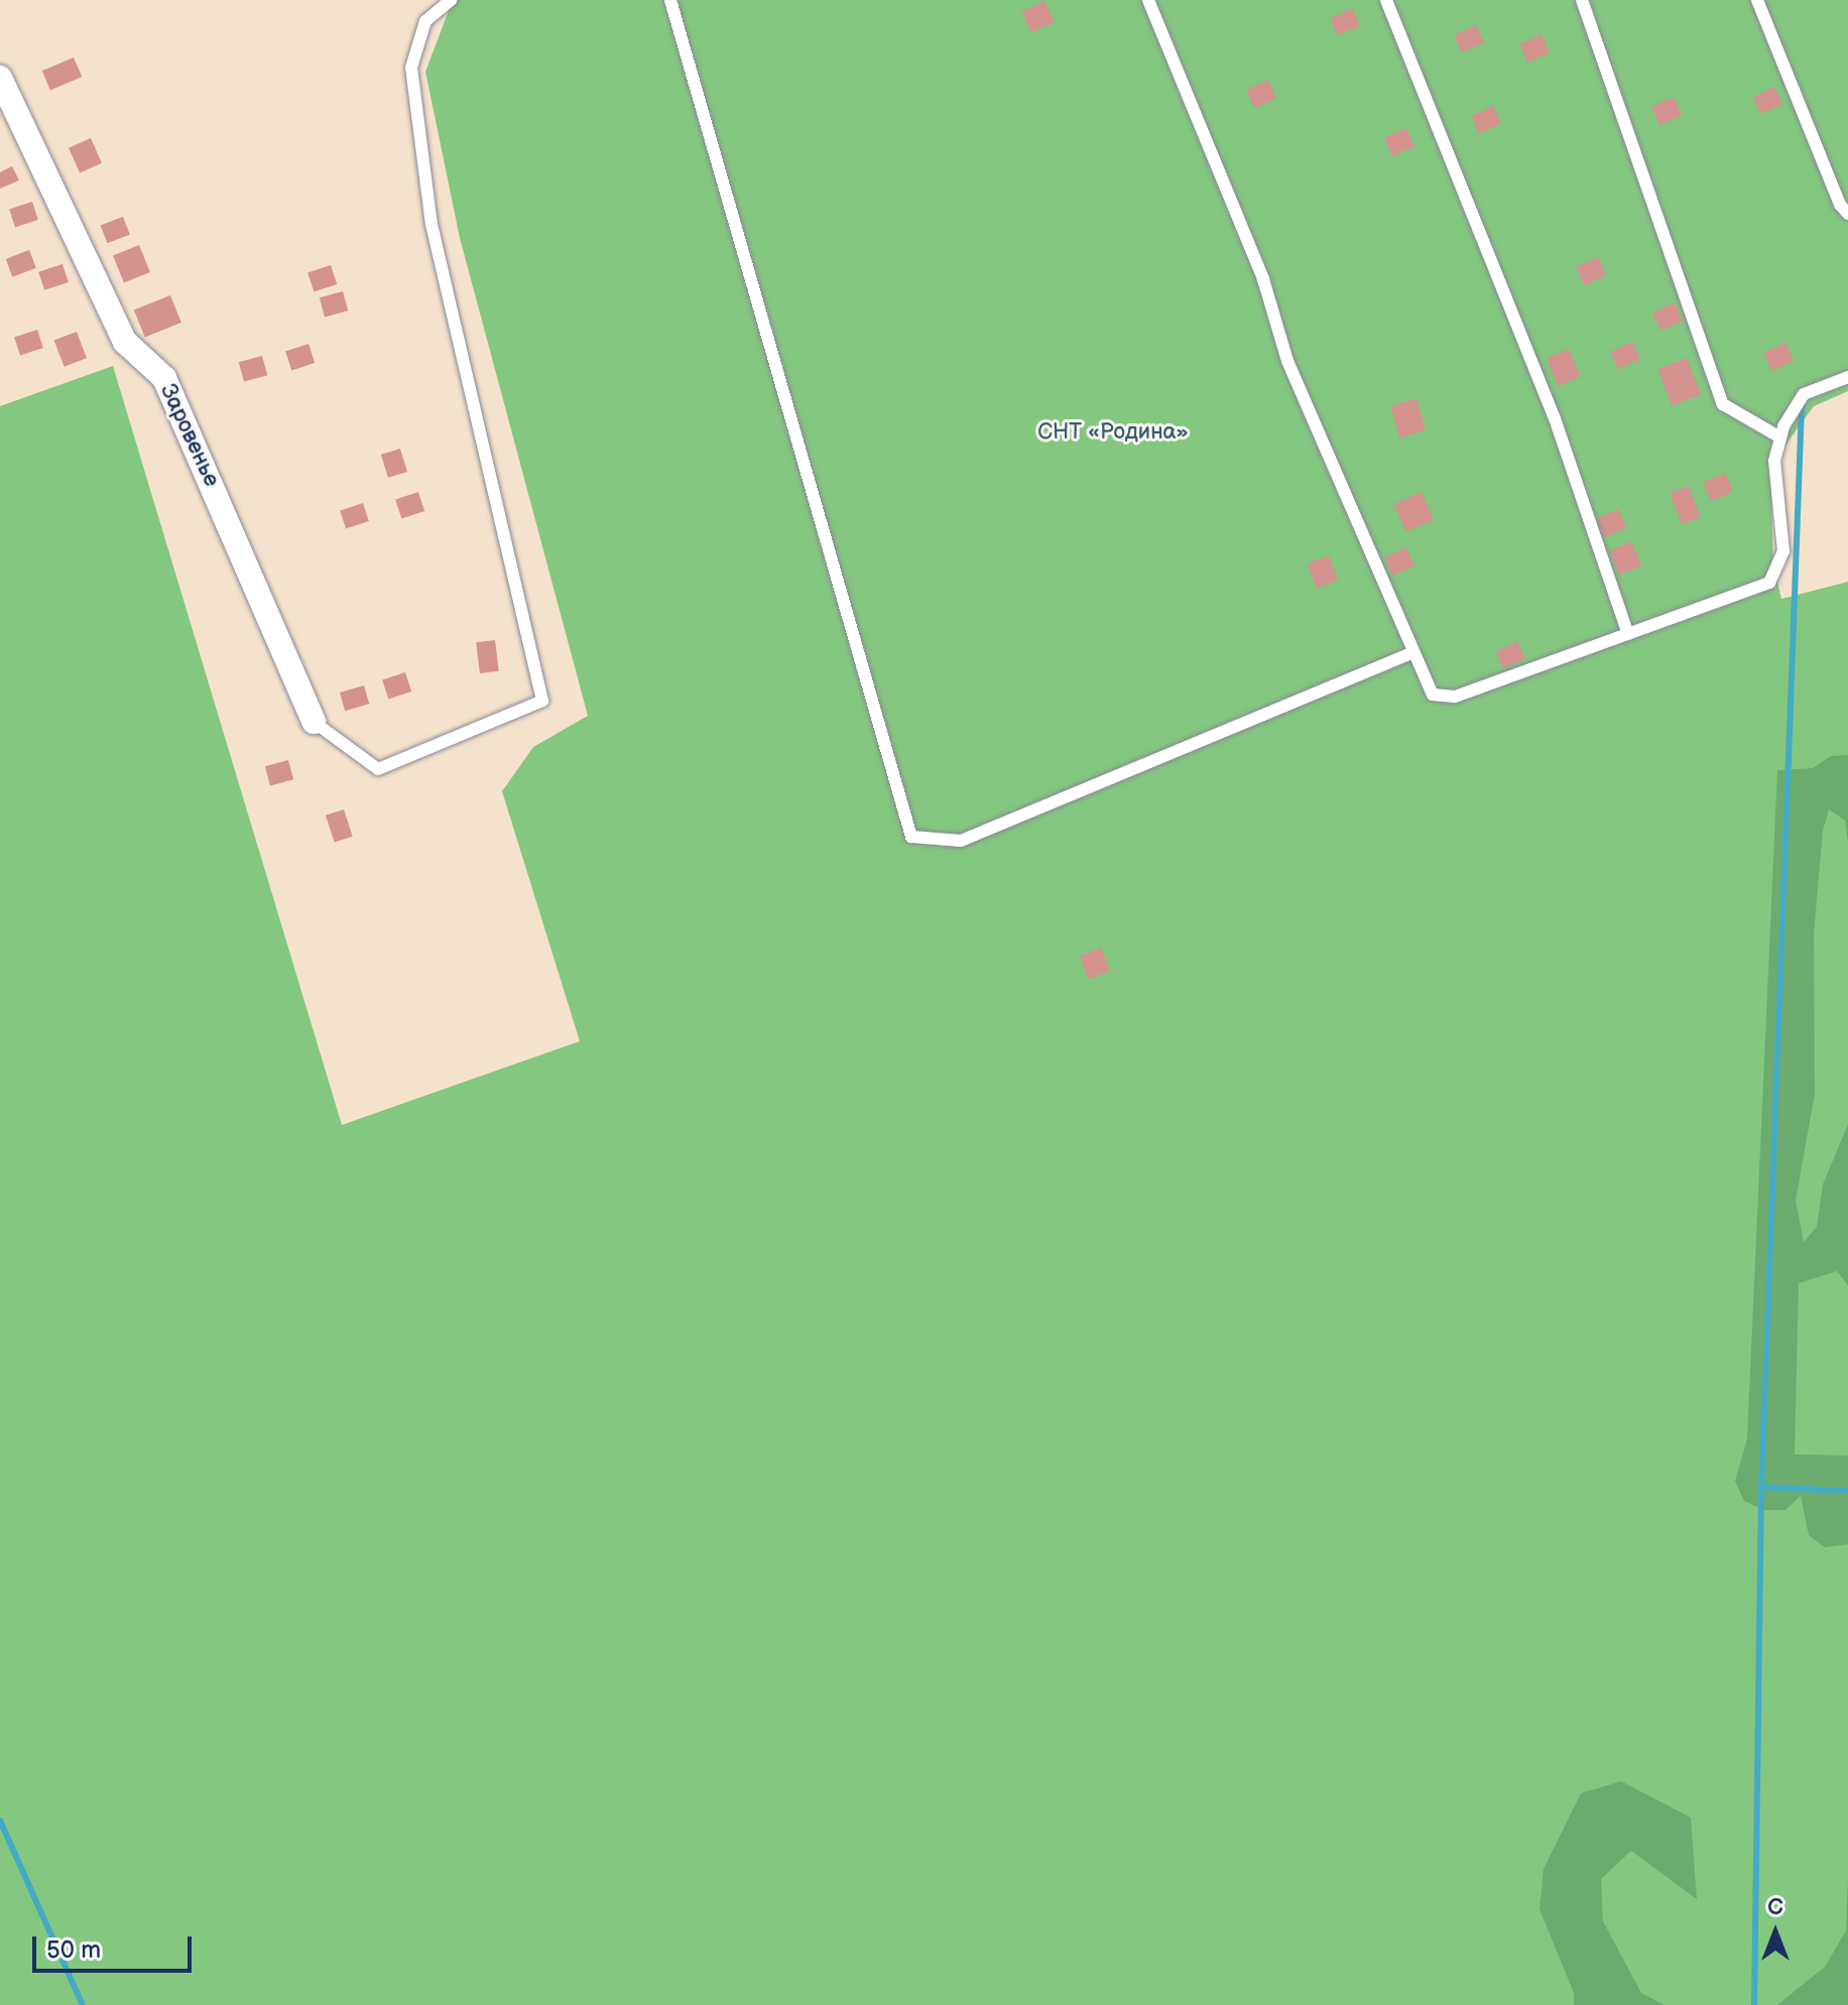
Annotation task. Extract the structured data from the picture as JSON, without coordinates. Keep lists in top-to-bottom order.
{
  "streets": {
    "street": ["Заровенье"]
  },
  "parks": ["СНТ «Родина»"],
  "scale_bar": "50 m",
  "north": "top"
}
